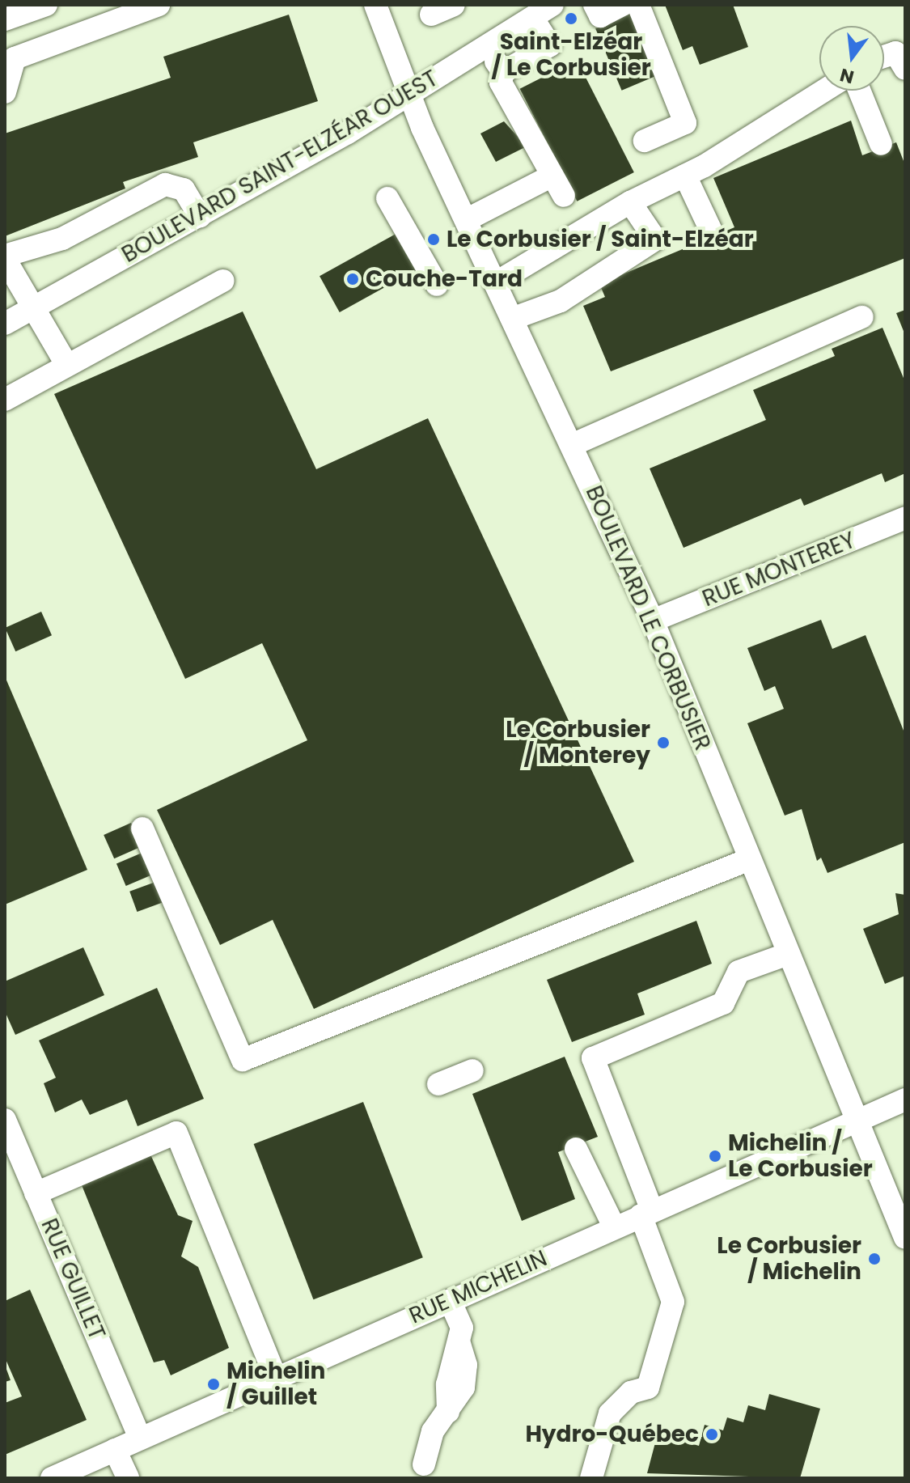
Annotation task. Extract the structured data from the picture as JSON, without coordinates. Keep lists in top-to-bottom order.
{
  "streets": {
    "street": [
      "BOULEVARD SAINT-ELZÉAR OUEST",
      "RUE MONTEREY",
      "BOULEVARD LE CORBUSIER",
      "RUE GUILLET",
      "RUE MICHELIN"
    ]
  },
  "crossings": [
    ["BOULEVARD SAINT-ELZÉAR OUEST", "BOULEVARD LE CORBUSIER"],
    ["RUE MONTEREY", "BOULEVARD LE CORBUSIER"],
    ["BOULEVARD LE CORBUSIER", "RUE MICHELIN"],
    ["RUE GUILLET", "RUE MICHELIN"]
  ],
  "places": [
    "Saint-Elzéar / Le Corbusier",
    "Le Corbusier / Saint-Elzéar",
    "Couche-Tard",
    "Le Corbusier / Monterey",
    "Michelin / Le Corbusier",
    "Le Corbusier / Michelin",
    "Michelin / Guillet",
    "Hydro-Québec"
  ],
  "north": "bottom"
}
